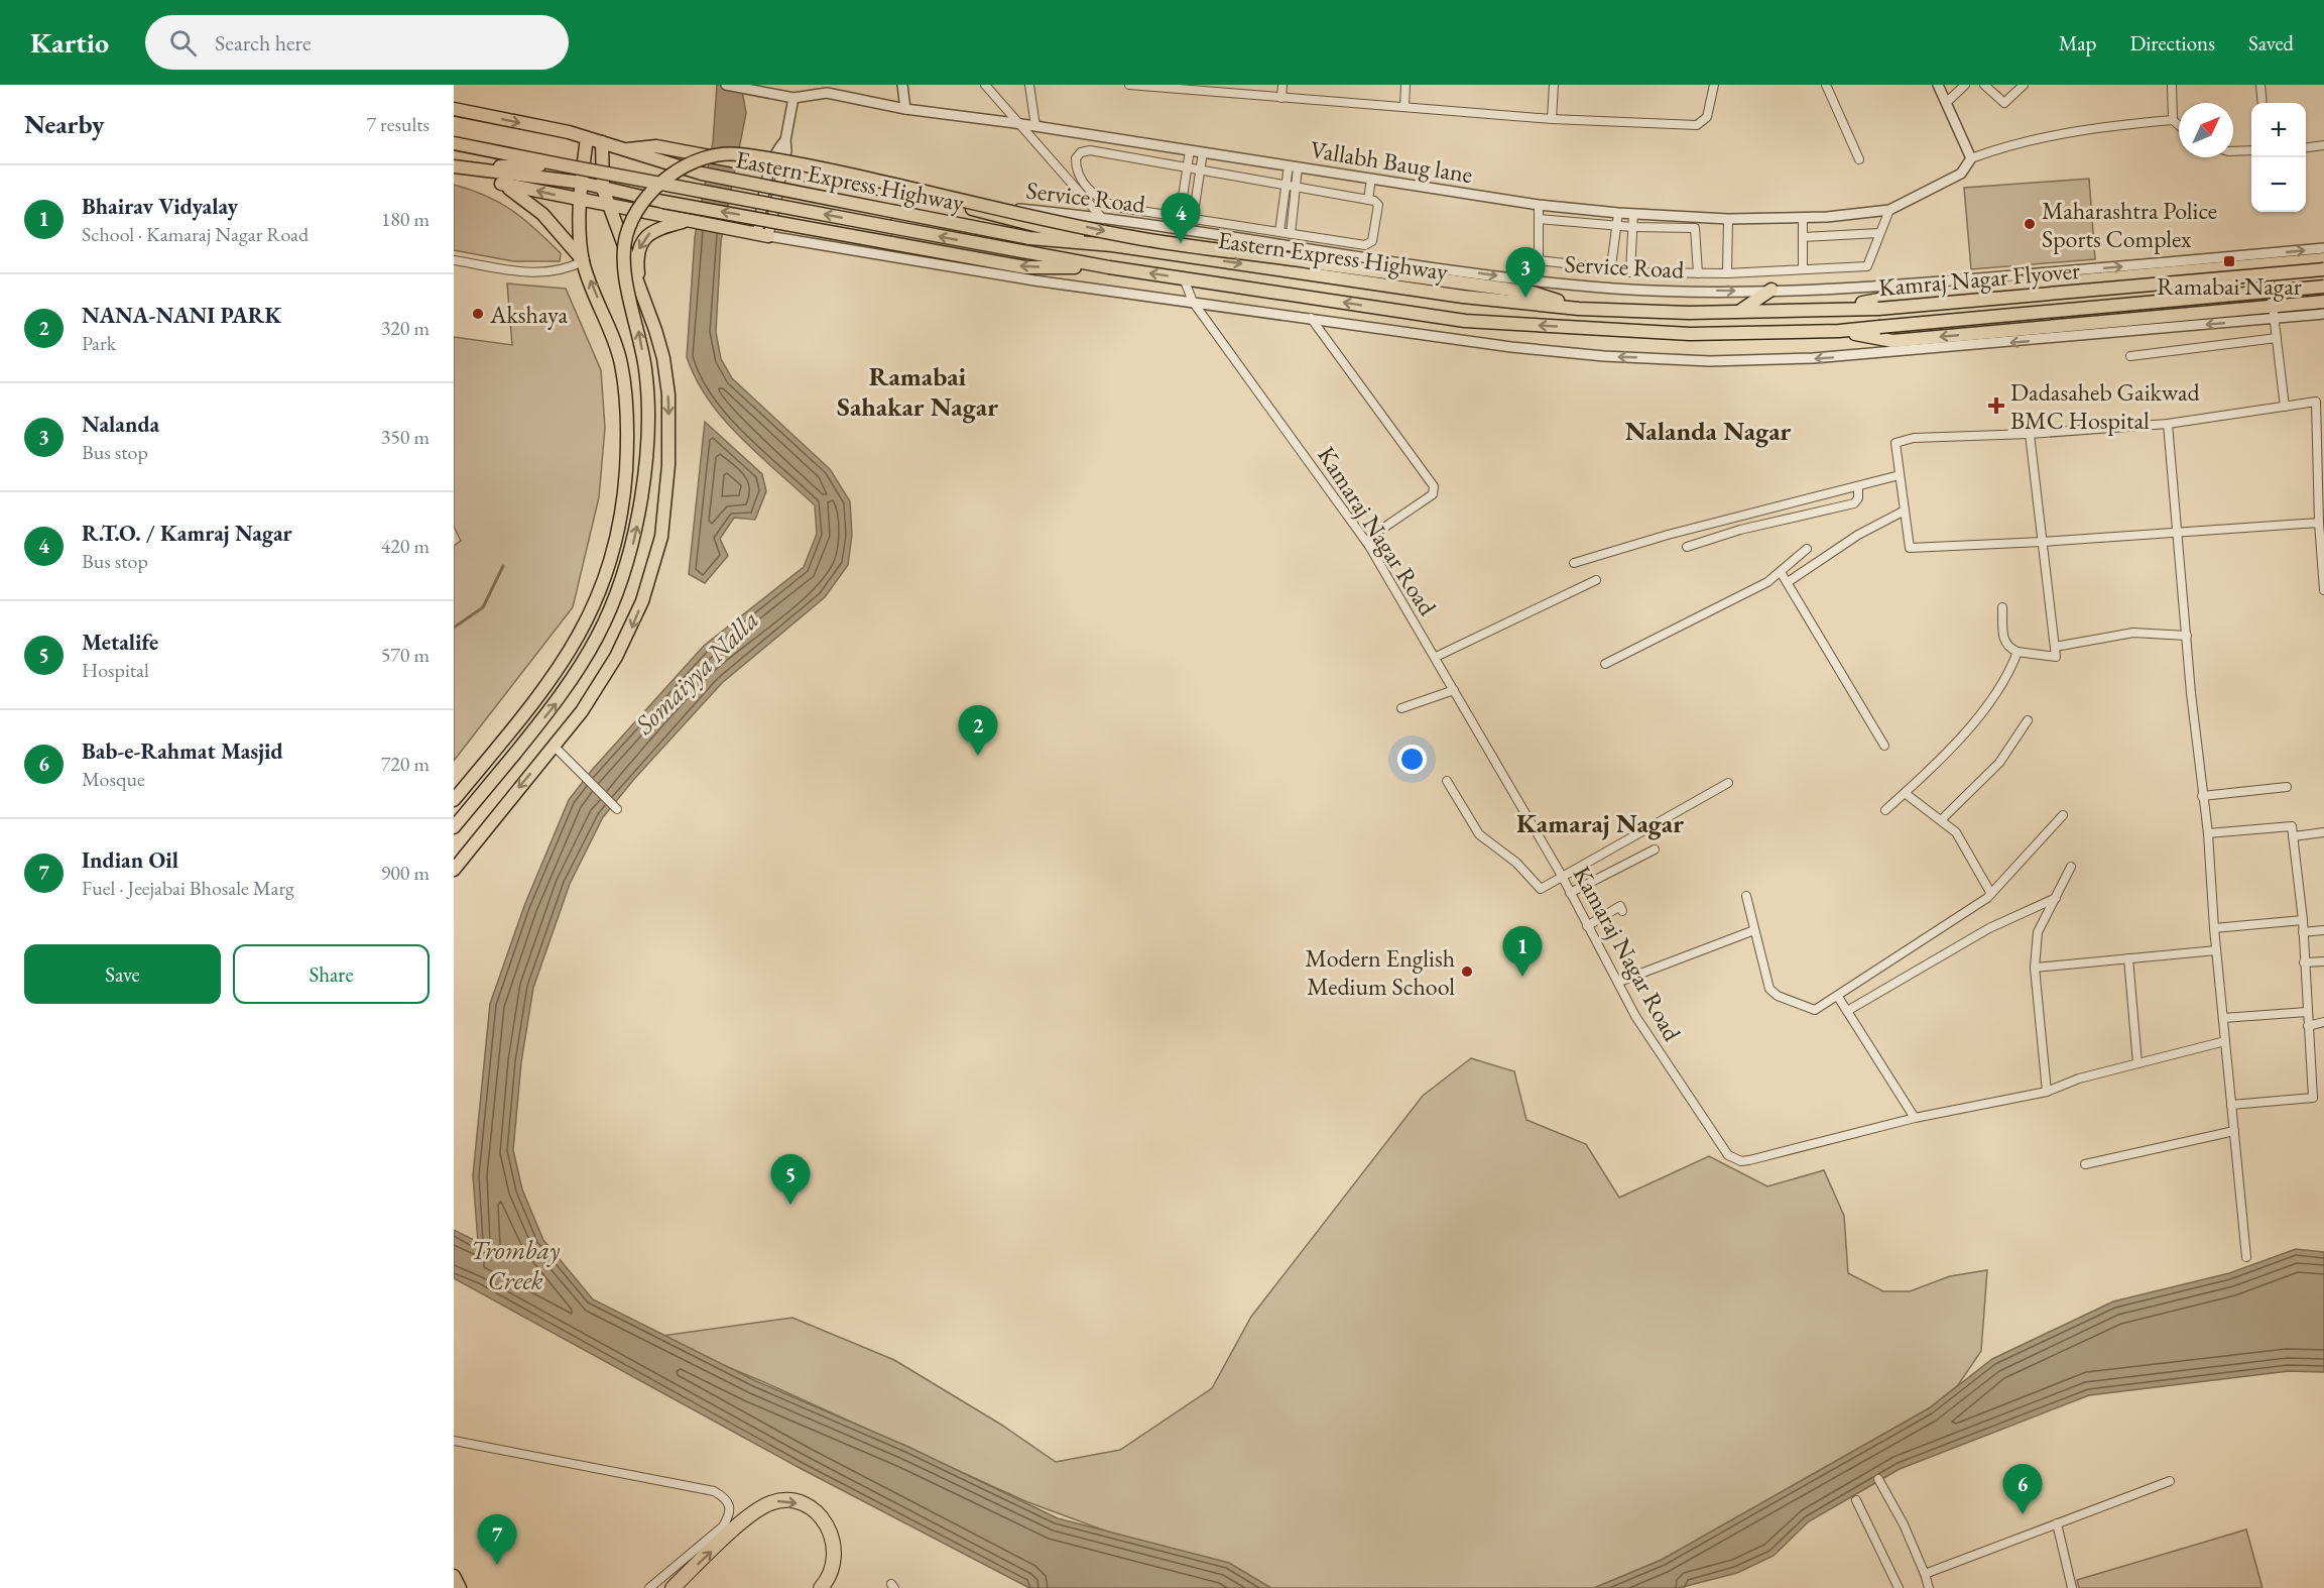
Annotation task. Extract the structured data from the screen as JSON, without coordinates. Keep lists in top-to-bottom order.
{
  "streets": {
    "highway": ["Eastern Express Highway", "Kamraj Nagar Flyover"],
    "street": ["Vallabh Baug lane", "Service Road", "Kamaraj Nagar Road"]
  },
  "crossings": [
    ["Eastern Express Highway", "Kamraj Nagar Flyover"],
    ["Eastern Express Highway", "Kamaraj Nagar Road"]
  ],
  "districts": ["Ramabai Sahakar Nagar", "Nalanda Nagar", "Kamaraj Nagar"],
  "water": ["Somaiyya Nalla", "Trombay Creek"],
  "places": {
    "other": ["Maharashtra Police Sports Complex", "Akshaya", "Modern English Medium School"],
    "transit": ["Ramabai Nagar"],
    "health": ["Dadasaheb Gaikwad BMC Hospital"]
  },
  "north": "top right",
  "page": {
    "header": "Kartio",
    "search": "Search here",
    "nav": ["Map", "Directions", "Saved"],
    "heading": ["Nearby", "7 results"],
    "map_buttons": ["+", "−"],
    "list": [
      {
        "mark": "1",
        "name": "Bhairav Vidyalay",
        "note": "School · Kamaraj Nagar Road",
        "value": "180 m"
      },
      {
        "mark": "2",
        "name": "NANA-NANI PARK",
        "note": "Park",
        "value": "320 m"
      },
      {
        "mark": "3",
        "name": "Nalanda",
        "note": "Bus stop",
        "value": "350 m"
      },
      {
        "mark": "4",
        "name": "R.T.O. / Kamraj Nagar",
        "note": "Bus stop",
        "value": "420 m"
      },
      {
        "mark": "5",
        "name": "Metalife",
        "note": "Hospital",
        "value": "570 m"
      },
      {
        "mark": "6",
        "name": "Bab-e-Rahmat Masjid",
        "note": "Mosque",
        "value": "720 m"
      },
      {
        "mark": "7",
        "name": "Indian Oil",
        "note": "Fuel · Jeejabai Bhosale Marg",
        "value": "900 m"
      }
    ],
    "pins": [
      "4",
      "3",
      "2",
      "1",
      "5",
      "6",
      "7"
    ],
    "buttons": ["Save", "Share"]
  }
}
